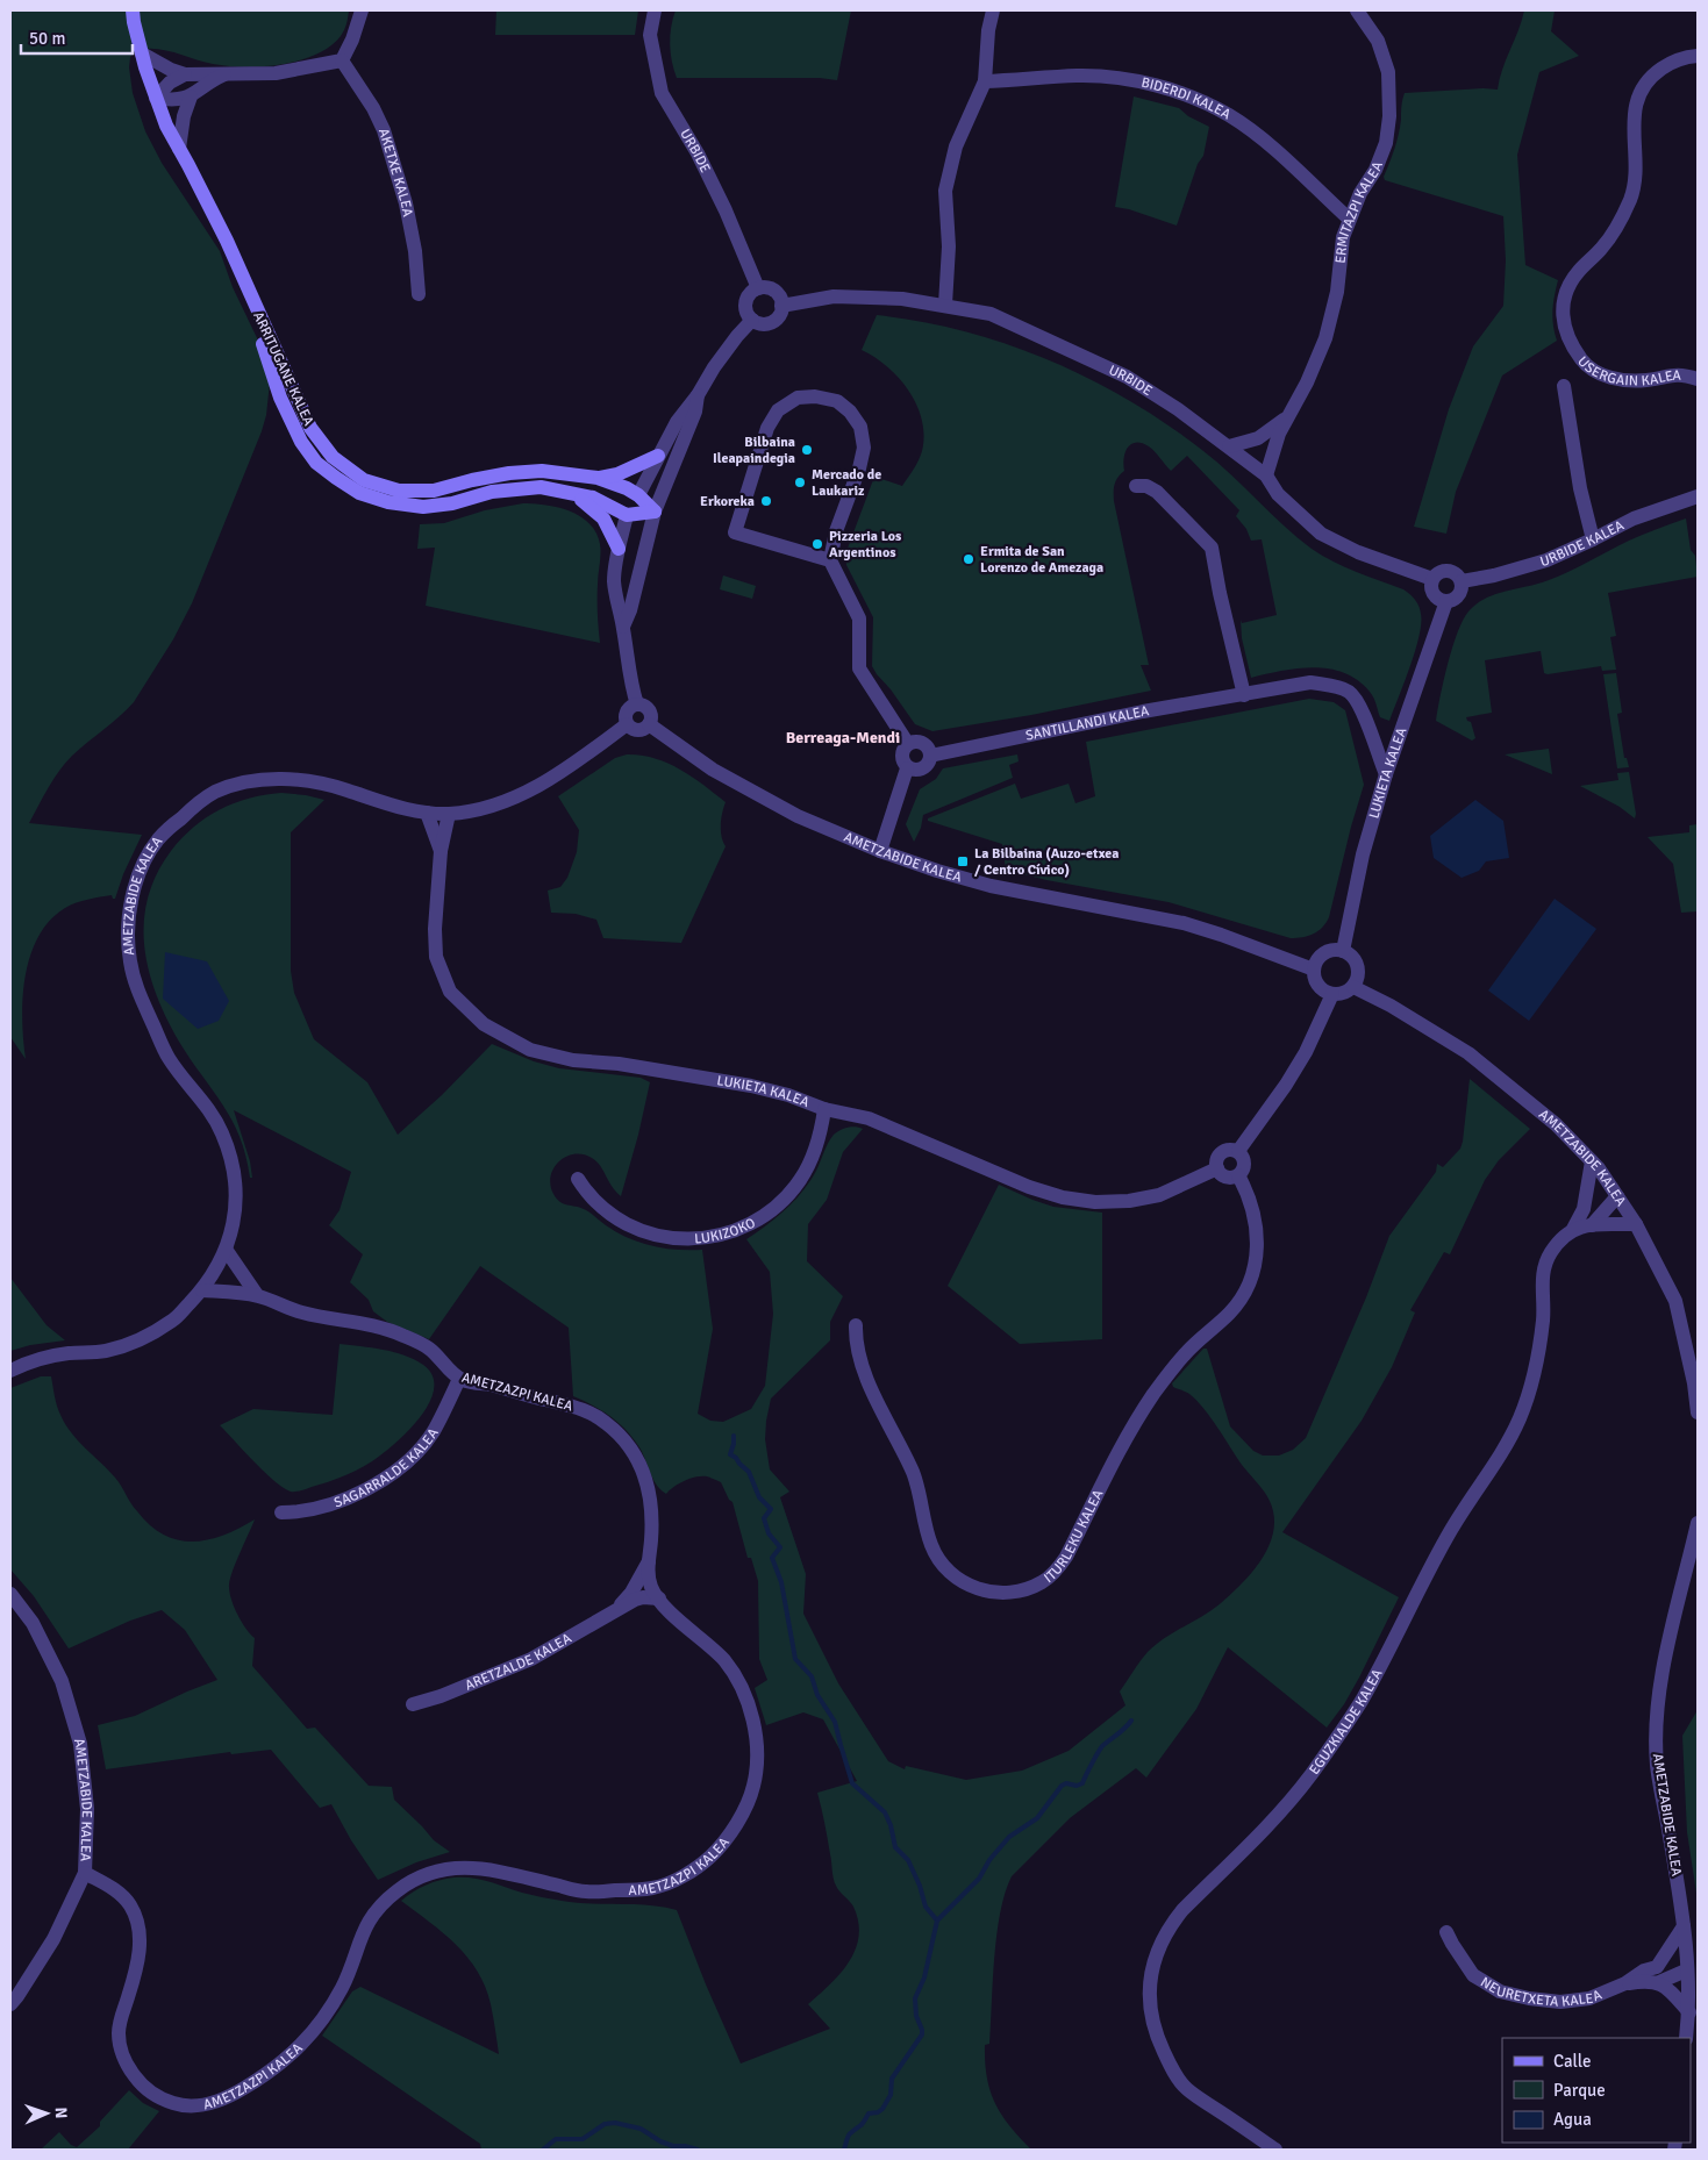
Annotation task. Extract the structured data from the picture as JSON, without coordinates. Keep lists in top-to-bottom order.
{
  "streets": {
    "street": [
      "BIDERDI KALEA",
      "URBIDE",
      "AKETXE KALEA",
      "ERMITAZPI KALEA",
      "USERGAIN KALEA",
      "ARRITUGANE KALEA",
      "URBIDE KALEA",
      "SANTILLANDI KALEA",
      "LUKIETA KALEA",
      "AMETZABIDE KALEA",
      "LUKIZOKO",
      "AMETZAZPI KALEA",
      "SAGARRALDE KALEA",
      "ITURLEKU KALEA",
      "ARETZALDE KALEA",
      "EGUZKIALDE KALEA",
      "NEURETXETA KALEA"
    ]
  },
  "crossings": [
    ["BIDERDI KALEA", "ERMITAZPI KALEA"],
    ["URBIDE", "ERMITAZPI KALEA"],
    ["URBIDE", "URBIDE KALEA"],
    ["URBIDE", "LUKIETA KALEA"],
    ["URBIDE KALEA", "LUKIETA KALEA"],
    ["SANTILLANDI KALEA", "LUKIETA KALEA"],
    ["LUKIETA KALEA", "AMETZABIDE KALEA"],
    ["LUKIETA KALEA", "LUKIZOKO"],
    ["LUKIETA KALEA", "ITURLEKU KALEA"],
    ["AMETZABIDE KALEA", "AMETZAZPI KALEA"],
    ["AMETZABIDE KALEA", "EGUZKIALDE KALEA"],
    ["AMETZABIDE KALEA", "NEURETXETA KALEA"],
    ["AMETZAZPI KALEA", "SAGARRALDE KALEA"],
    ["AMETZAZPI KALEA", "ARETZALDE KALEA"]
  ],
  "districts": ["Berreaga-Mendi"],
  "places": {
    "other": [
      "Bilbaina Ileapaindegia",
      "Mercado de Laukariz",
      "Erkoreka",
      "Pizzeria Los Argentinos",
      "Ermita de San Lorenzo de Amezaga"
    ],
    "transit": ["La Bilbaina (Auzo-etxea / Centro Cívico)"]
  },
  "legend": ["Calle", "Parque", "Agua"],
  "scale_bar": "50 m",
  "north": "right"
}
